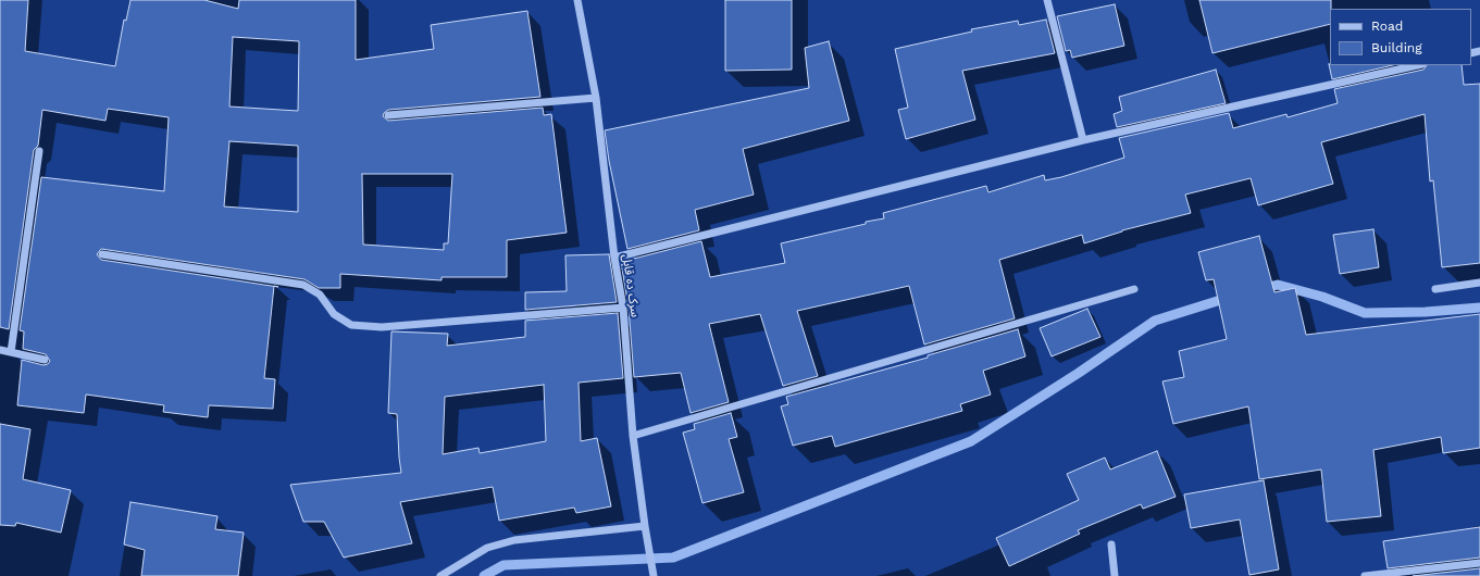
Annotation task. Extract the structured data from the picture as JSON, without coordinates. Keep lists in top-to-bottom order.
{
  "streets": {
    "street": ["سرک ده قابل"]
  },
  "legend": ["Road", "Building"]
}
